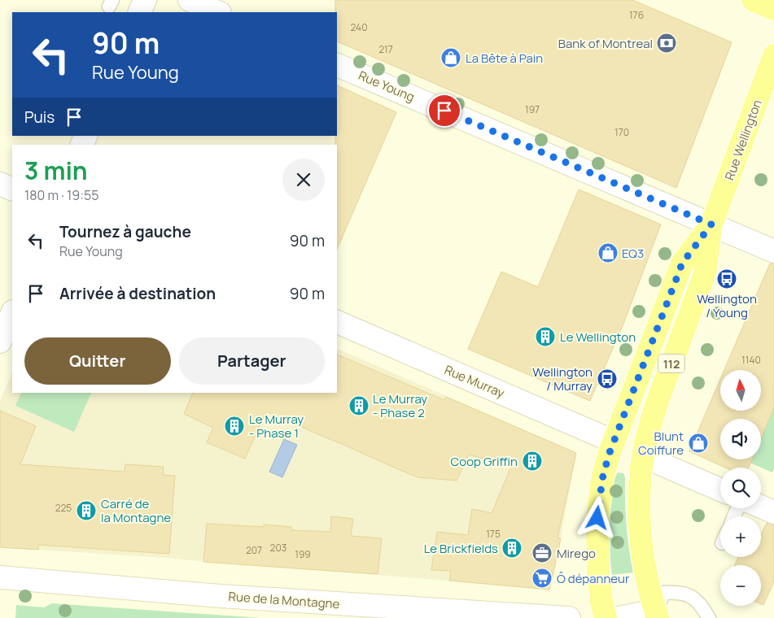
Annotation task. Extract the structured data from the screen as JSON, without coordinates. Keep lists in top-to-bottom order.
{
  "streets": {
    "main road": ["Rue Wellington", "112"],
    "street": ["Rue Young", "Rue Murray", "Rue de la Montagne"]
  },
  "crossings": [
    ["Rue Young", "Rue Wellington"],
    ["Rue Wellington", "Rue Murray"]
  ],
  "places": {
    "bank": ["Bank of Montreal"],
    "shop": ["La Bête à Pain", "EQ3", "Blunt Coiffure"],
    "bus stop": ["Wellington / Young", "Wellington / Murray"],
    "building": [
      "Le Wellington",
      "Le Murray - Phase 2",
      "Le Murray - Phase 1",
      "Coop Griffin",
      "Carré de la Montagne",
      "Le Brickfields"
    ],
    "office": ["Mirego"],
    "supermarket": ["Ô dépanneur"]
  },
  "house_numbers": [
    "176",
    "240",
    "217",
    "197",
    "170",
    "1140",
    "225",
    "175",
    "203",
    "207",
    "199"
  ],
  "north": "top",
  "page": {
    "turn": ["90 m", "Rue Young"],
    "then": "Puis",
    "heading": ["3 min", "180 m · 19:55"],
    "list": [
      {
        "name": "Tournez à gauche",
        "note": "Rue Young",
        "value": "90 m"
      },
      {
        "name": "Arrivée à destination",
        "value": "90 m"
      }
    ],
    "buttons": ["Quitter", "Partager"],
    "map_buttons": ["+", "−"]
  }
}
